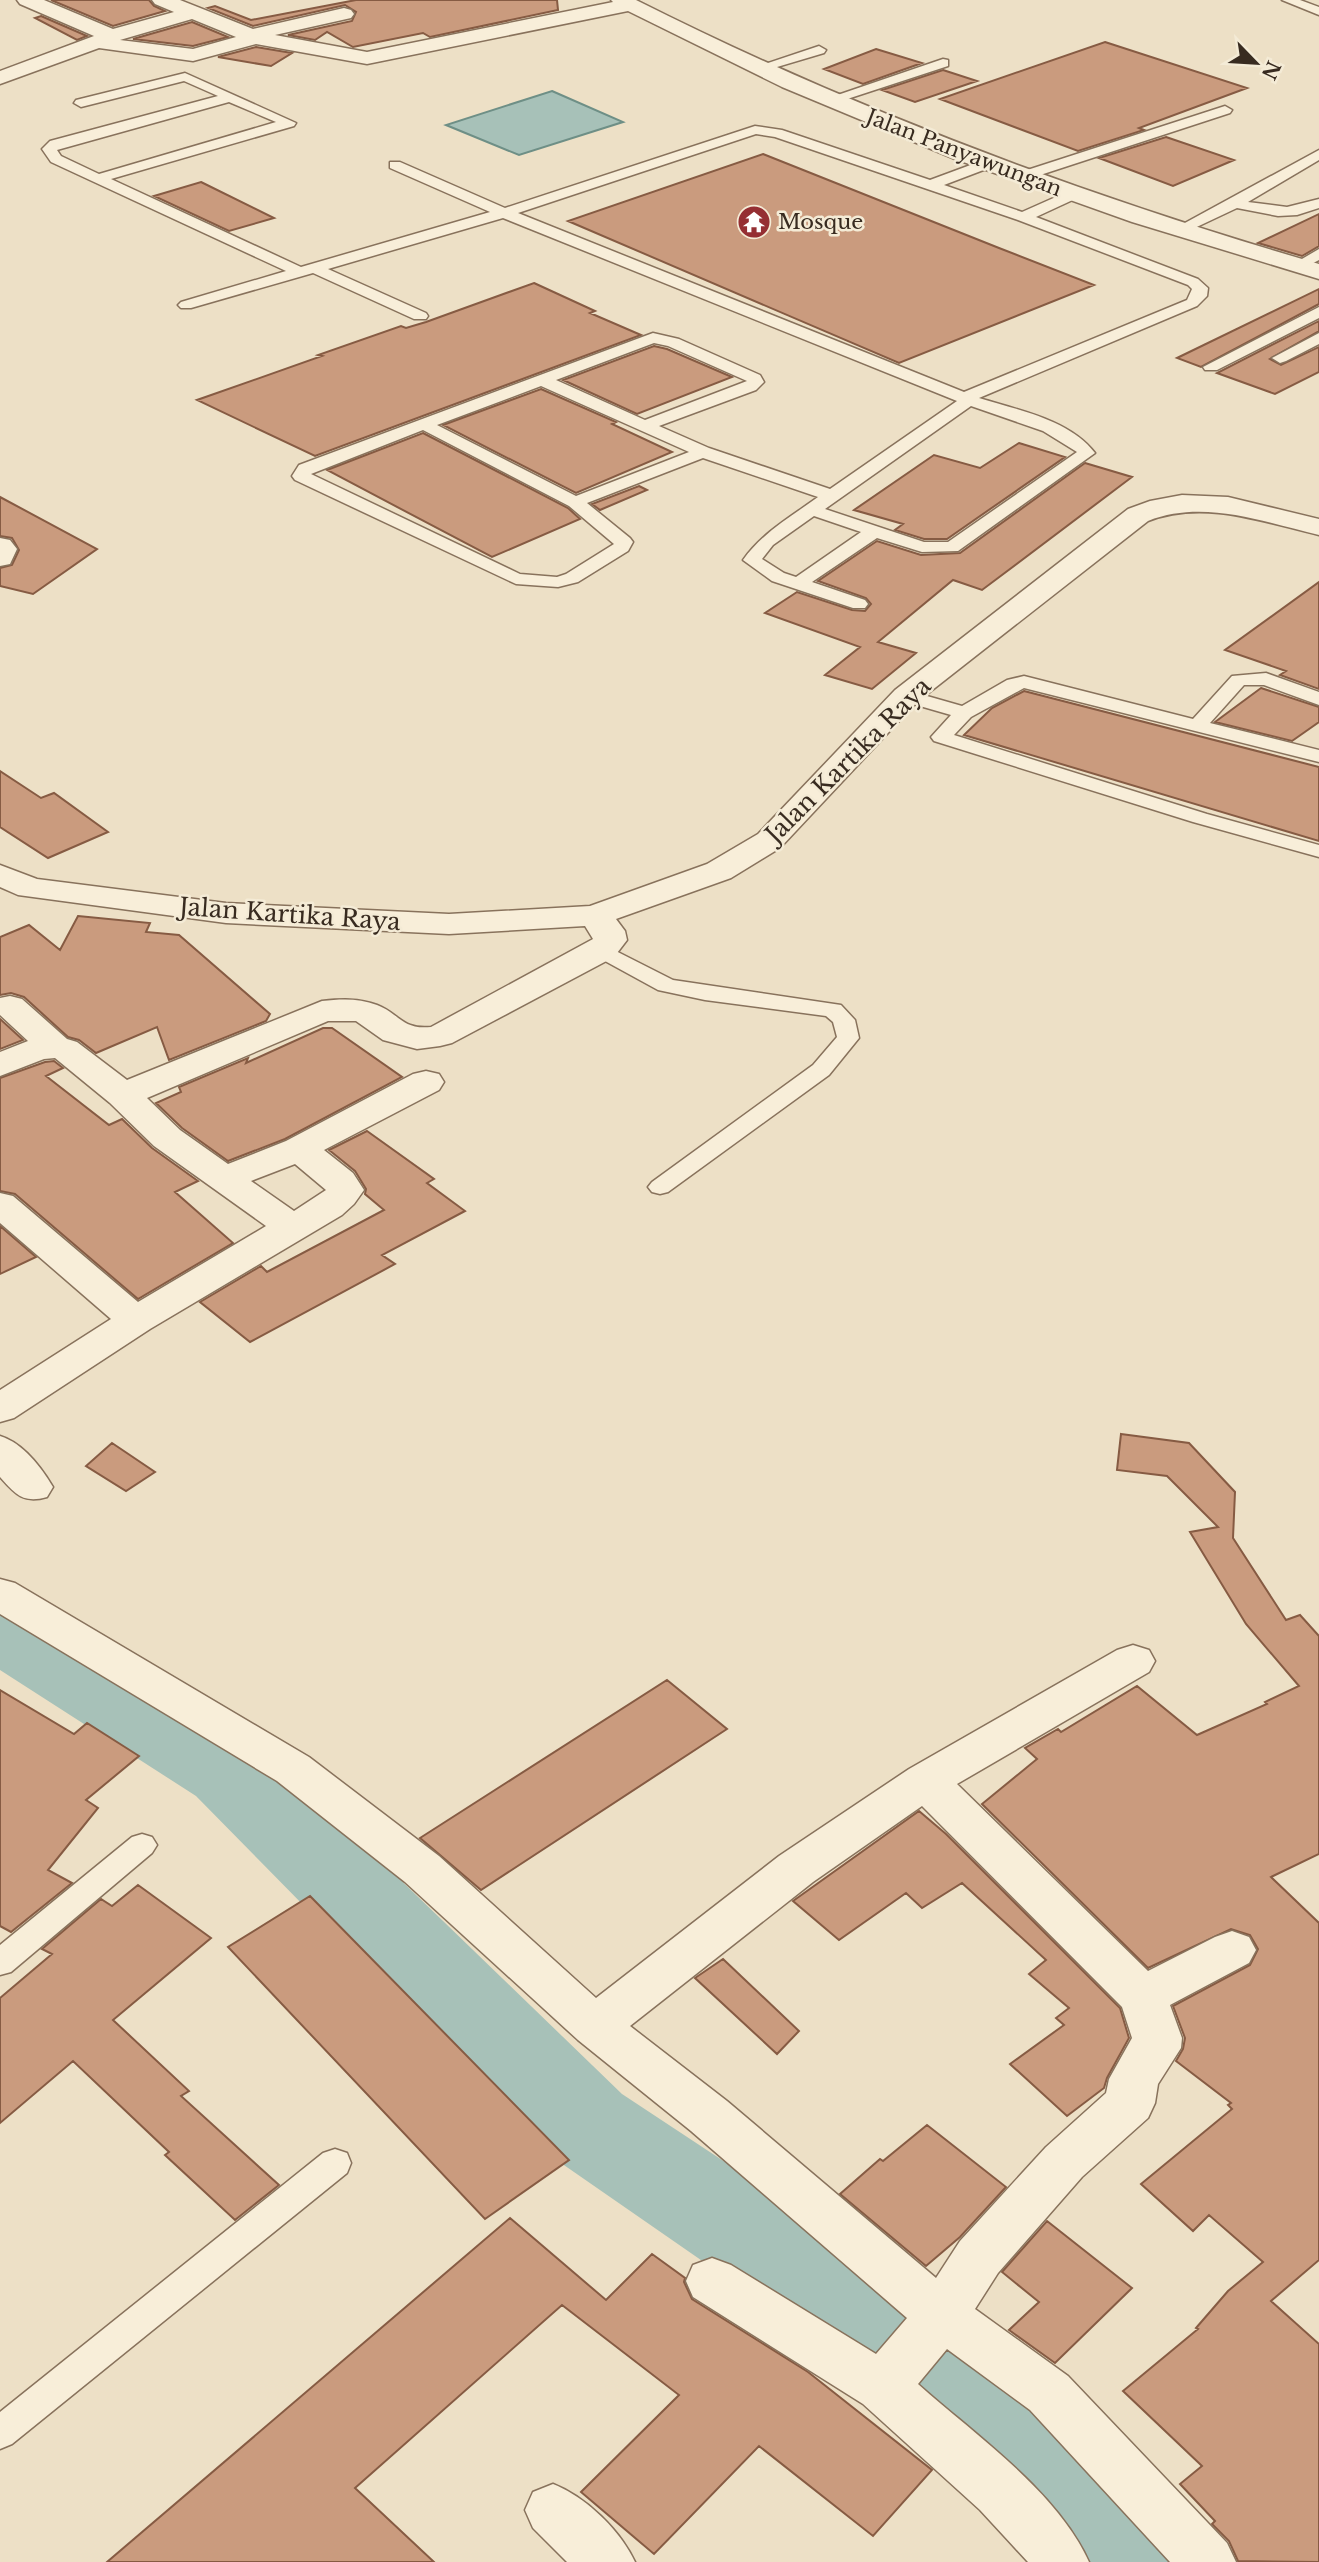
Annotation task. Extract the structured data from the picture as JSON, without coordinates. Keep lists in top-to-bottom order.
{
  "streets": {
    "street": ["Jalan Panyawungan", "Jalan Kartika Raya"]
  },
  "places": {
    "temple": ["Mosque"]
  },
  "north": "bottom right"
}
